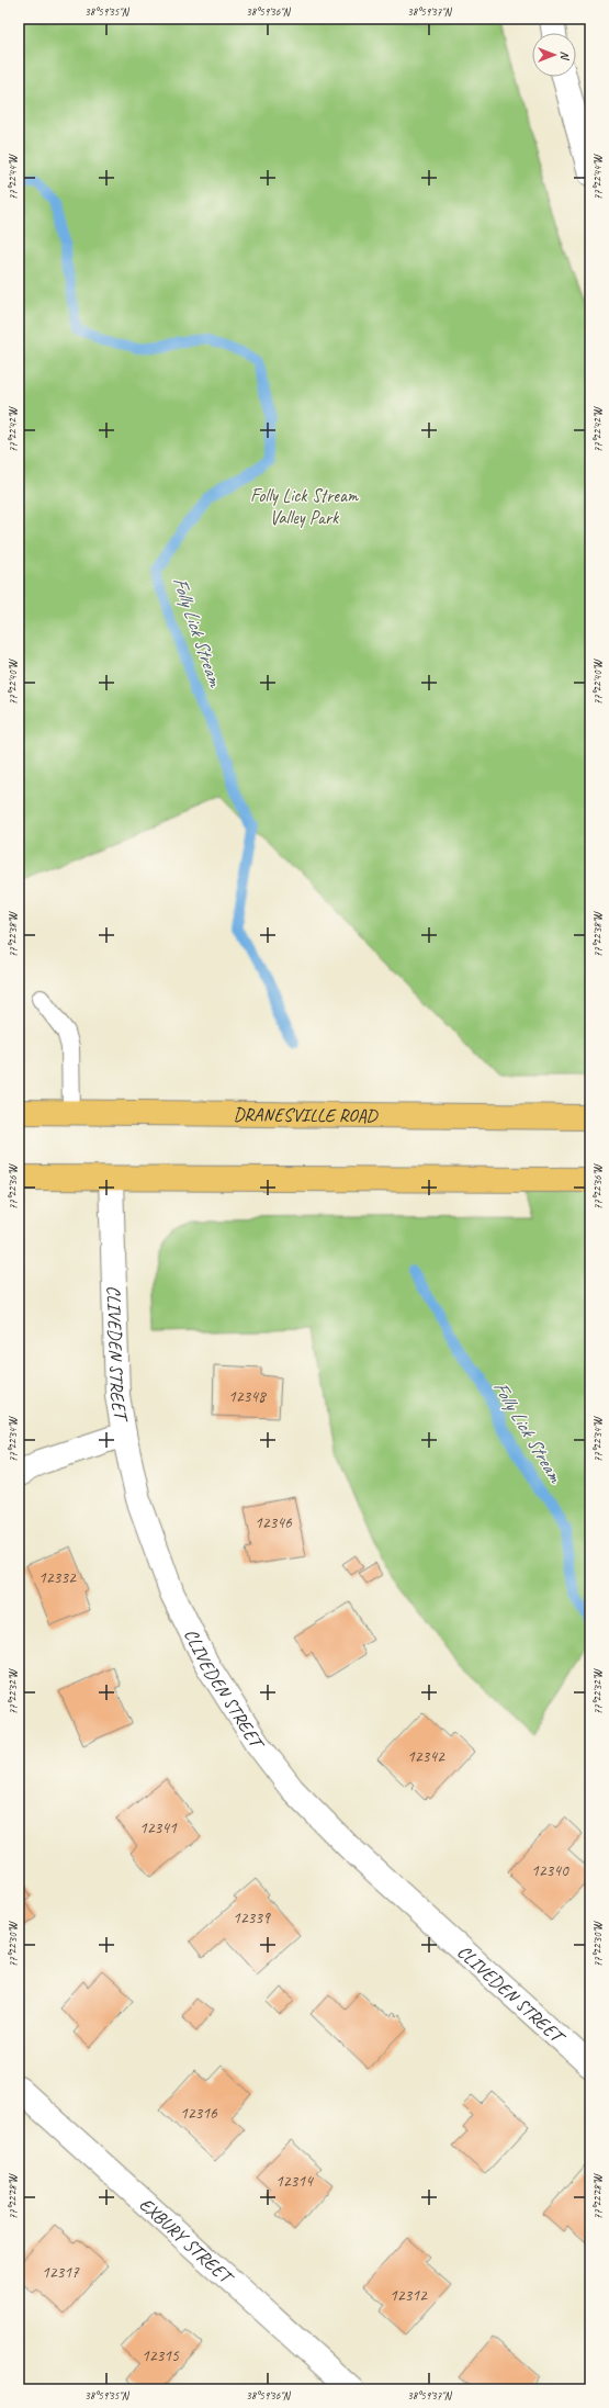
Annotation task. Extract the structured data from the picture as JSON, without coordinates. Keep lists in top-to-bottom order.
{
  "streets": {
    "main road": ["DRANESVILLE ROAD"],
    "street": ["CLIVEDEN STREET", "EXBURY STREET"]
  },
  "water": ["Folly Lick Stream"],
  "parks": ["Folly Lick Stream Valley Park"],
  "house_numbers": [
    "12348",
    "12346",
    "12332",
    "12342",
    "12341",
    "12340",
    "12339",
    "12316",
    "12314",
    "12317",
    "12312",
    "12315"
  ],
  "north": "right",
  "coordinates": [
    "38°59'35\"N",
    "38°59'36\"N",
    "38°59'37\"N",
    "77°22'44\"W",
    "77°22'42\"W",
    "77°22'40\"W",
    "77°22'38\"W",
    "77°22'36\"W",
    "77°22'34\"W",
    "77°22'32\"W",
    "77°22'30\"W",
    "77°22'28\"W"
  ]
}
